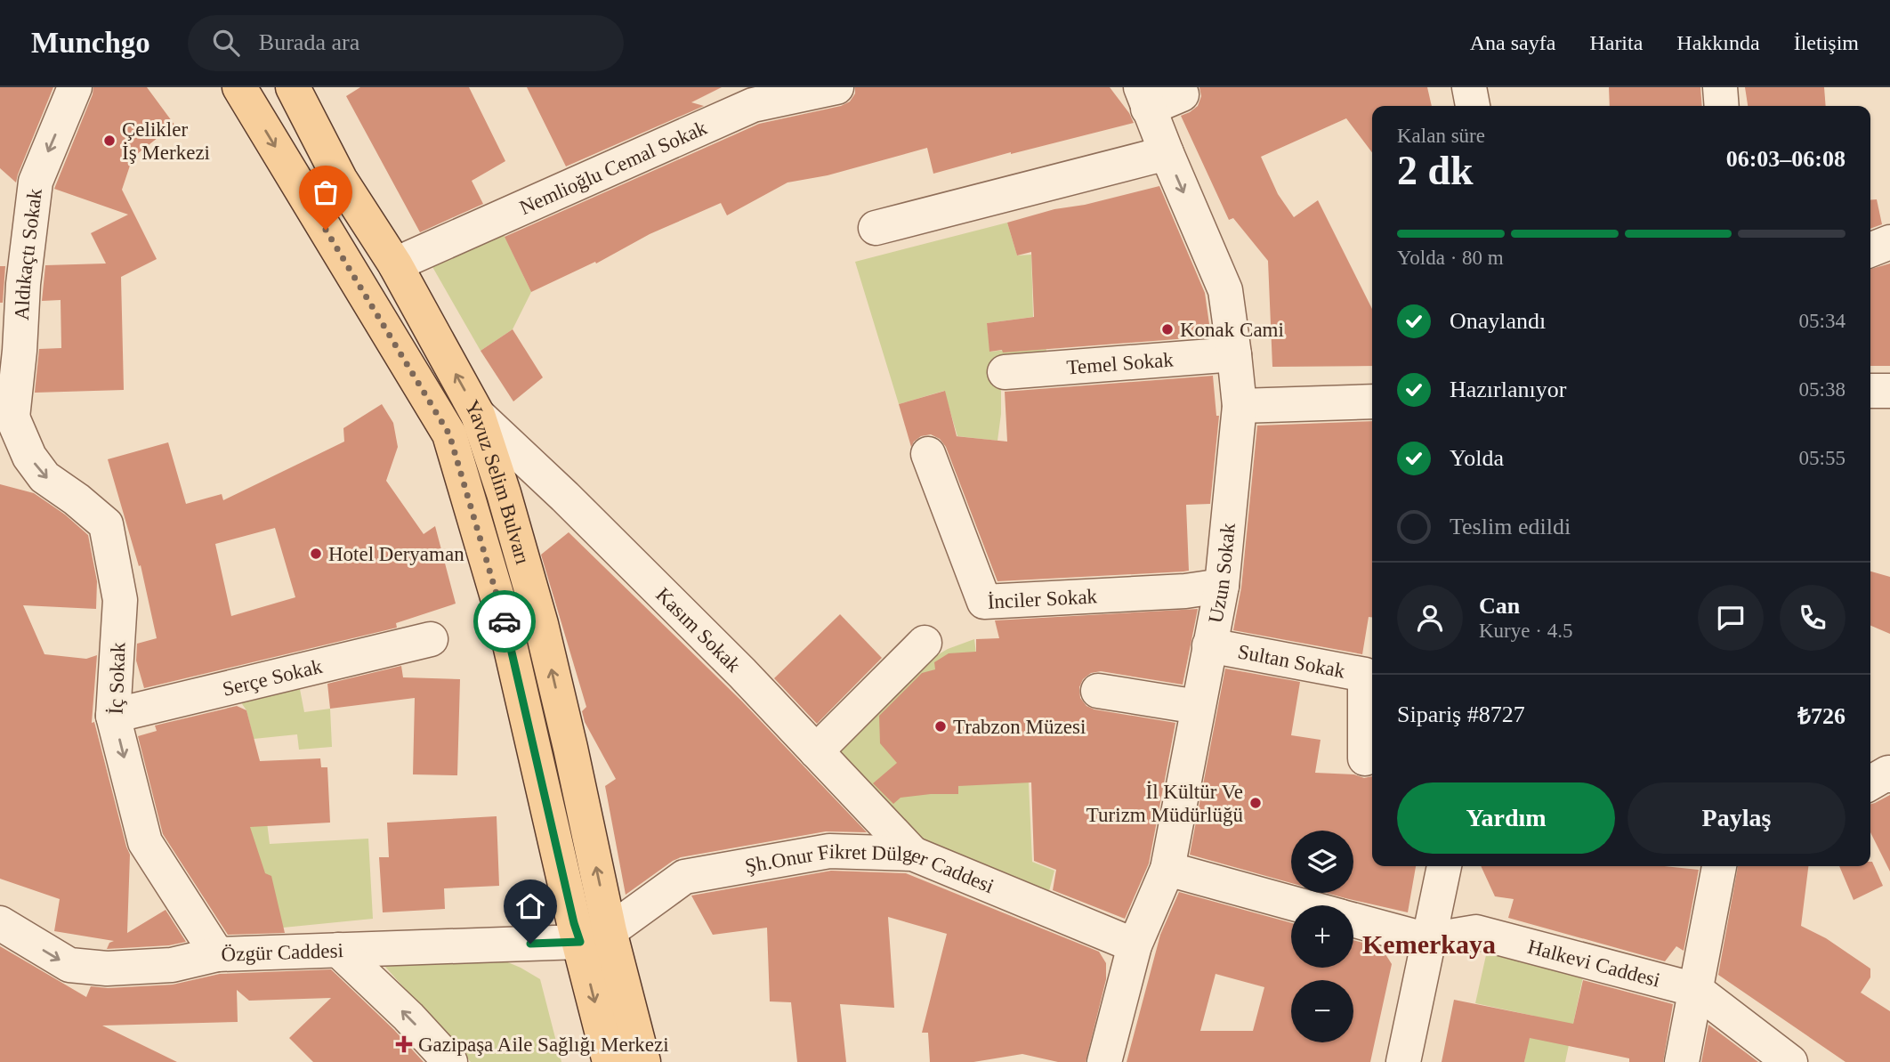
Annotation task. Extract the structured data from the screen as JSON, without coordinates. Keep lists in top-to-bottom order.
{
  "streets": {
    "main road": ["Yavuz Selim Bulvarı"],
    "street": [
      "Nemlioğlu Cemal Sokak",
      "Aldıkaçtı Sokak",
      "Temel Sokak",
      "Uzun Sokak",
      "İnciler Sokak",
      "Kasım Sokak",
      "Sultan Sokak",
      "Serçe Sokak",
      "İç Sokak",
      "Şh.Onur Fikret Dülger Caddesi",
      "Özgür Caddesi",
      "Halkevi Caddesi"
    ]
  },
  "crossings": [
    ["Nemlioğlu Cemal Sokak", "Yavuz Selim Bulvarı"],
    ["Aldıkaçtı Sokak", "İç Sokak"],
    ["Temel Sokak", "Uzun Sokak"],
    ["Yavuz Selim Bulvarı", "Kasım Sokak"],
    ["Yavuz Selim Bulvarı", "Şh.Onur Fikret Dülger Caddesi"],
    ["Yavuz Selim Bulvarı", "Özgür Caddesi"],
    ["Uzun Sokak", "İnciler Sokak"],
    ["Uzun Sokak", "Sultan Sokak"],
    ["Uzun Sokak", "Şh.Onur Fikret Dülger Caddesi"],
    ["Uzun Sokak", "Halkevi Caddesi"],
    ["Kasım Sokak", "Şh.Onur Fikret Dülger Caddesi"],
    ["Serçe Sokak", "İç Sokak"],
    ["İç Sokak", "Özgür Caddesi"],
    ["Şh.Onur Fikret Dülger Caddesi", "Özgür Caddesi"]
  ],
  "one_way": ["Aldıkaçtı Sokak", "İç Sokak", "Özgür Caddesi"],
  "districts": ["Kemerkaya"],
  "places": {
    "other": [
      "Çelikler İş Merkezi",
      "Konak Cami",
      "Hotel Deryaman",
      "Trabzon Müzesi",
      "İl Kültür Ve Turizm Müdürlüğü"
    ],
    "health": ["Gazipaşa Aile Sağlığı Merkezi"]
  },
  "page": {
    "header": "Munchgo",
    "search": "Burada ara",
    "nav": [
      "Ana sayfa",
      "Harita",
      "Hakkında",
      "İletişim"
    ],
    "heading": ["2 dk", "Kalan süre", "06:03–06:08"],
    "panel": [
      "Can",
      "Kurye · 4.5",
      "Sipariş #8727",
      "₺726"
    ],
    "bar": "Yolda · 80 m",
    "list": [
      ["Onaylandı", "05:34"],
      ["Hazırlanıyor", "05:38"],
      ["Yolda", "05:55"],
      "Teslim edildi"
    ],
    "buttons": ["Yardım", "Paylaş"],
    "map_buttons": ["+", "−"]
  }
}
